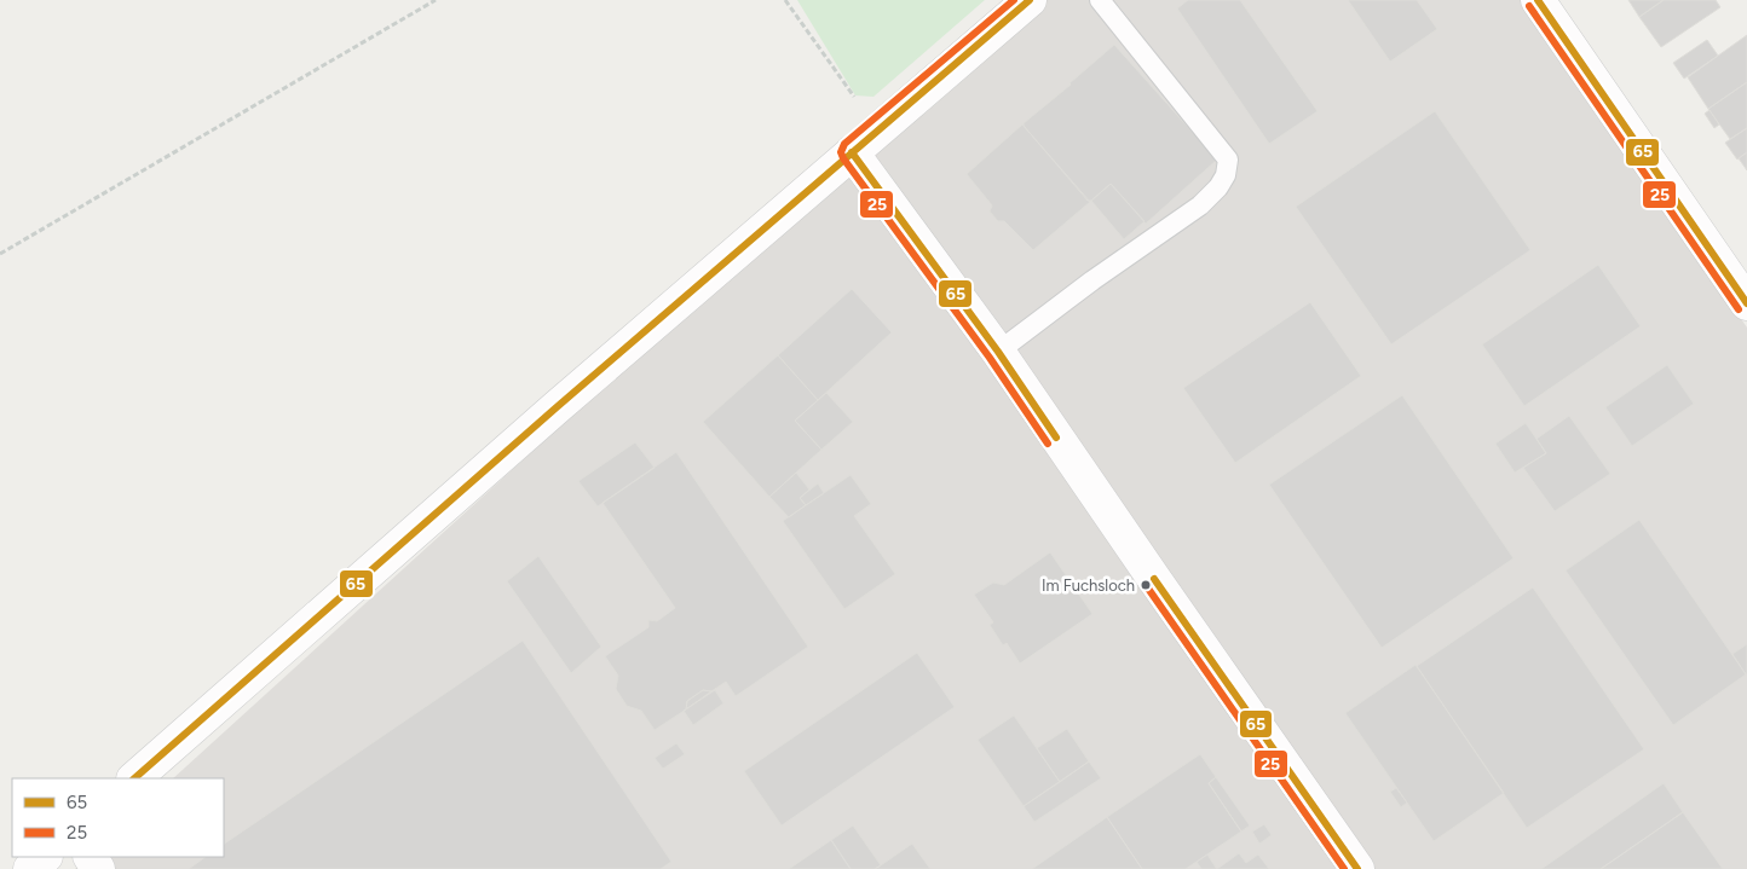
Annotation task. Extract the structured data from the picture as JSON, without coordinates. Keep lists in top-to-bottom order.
{
  "places": ["Im Fuchsloch"],
  "lines": ["transit line 65", "transit line 25"],
  "legend": ["65", "25"]
}
